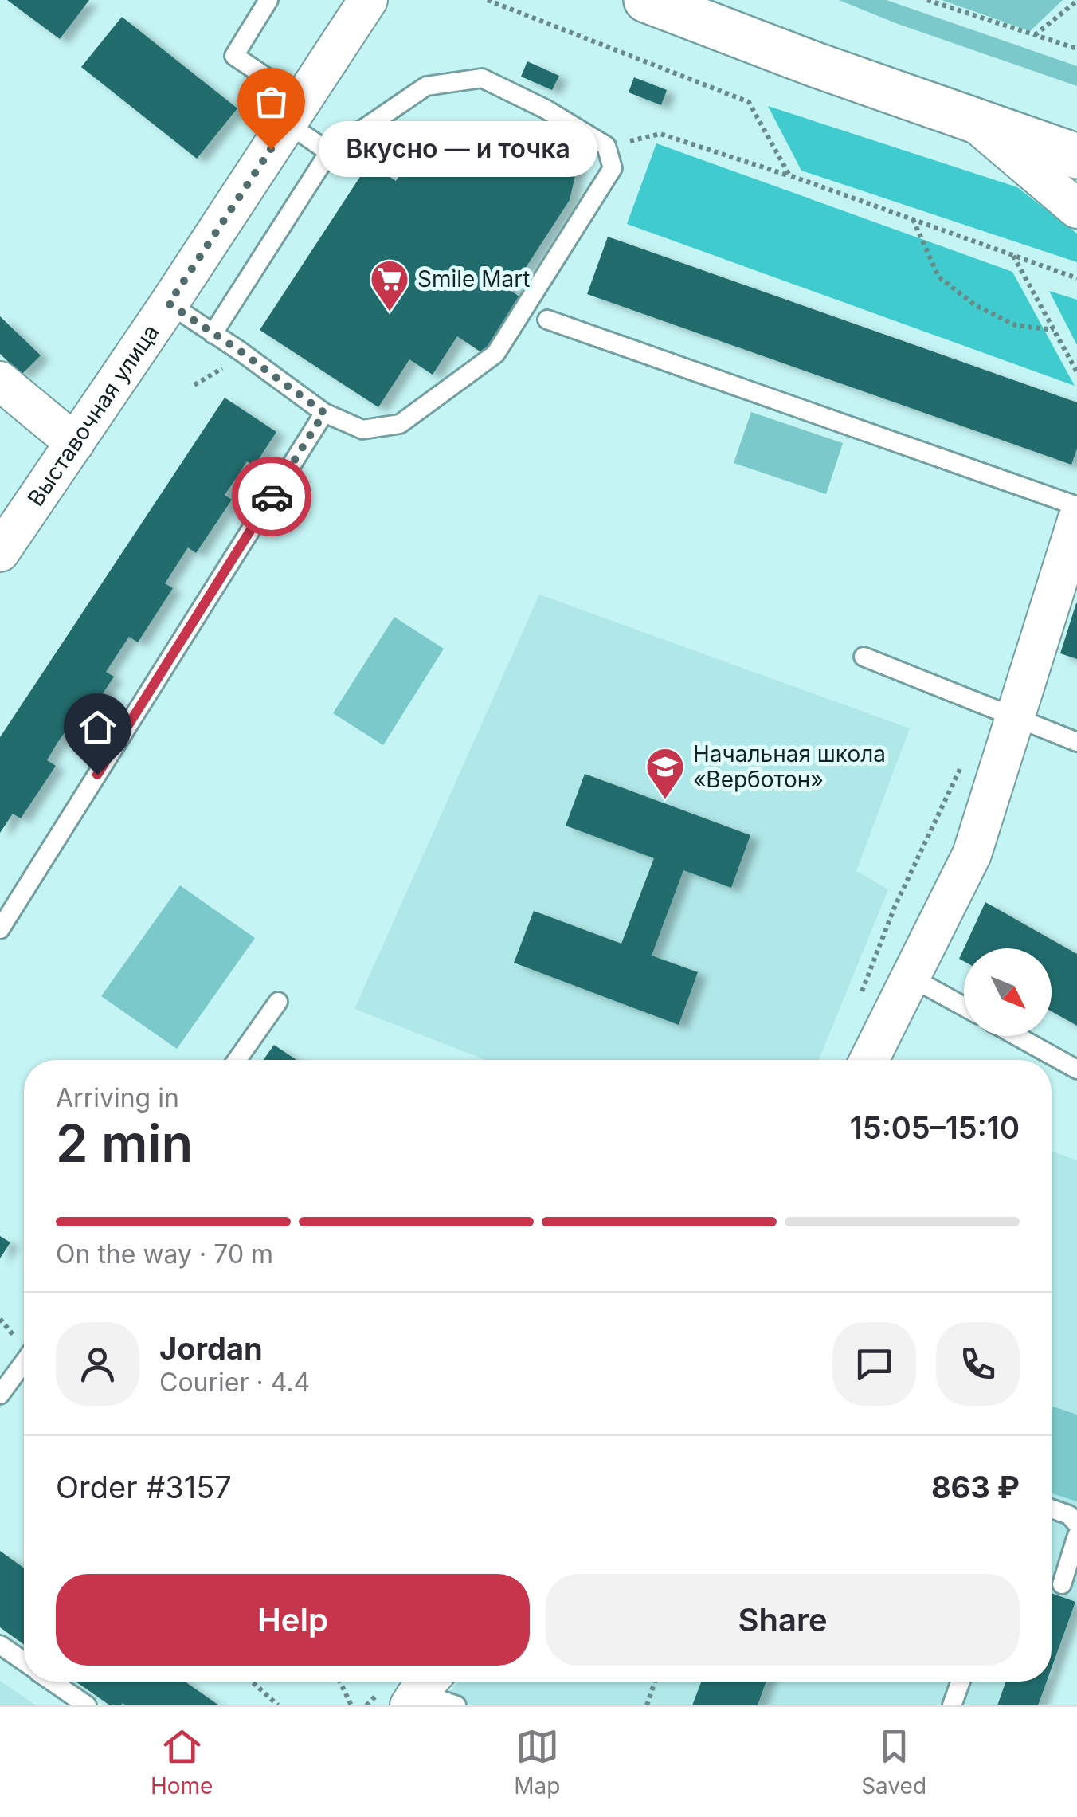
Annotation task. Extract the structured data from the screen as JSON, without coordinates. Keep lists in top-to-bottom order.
{
  "streets": {
    "street": ["Выставочная улица"]
  },
  "places": {
    "other": ["Вкусно — и точка"],
    "supermarket": ["Smile Mart"],
    "school or university": ["Начальная школа «Верботон»"]
  },
  "north": "bottom right",
  "page": {
    "bubble": "Вкусно — и точка",
    "heading": ["2 min", "Arriving in", "15:05–15:10"],
    "panel": [
      "Jordan",
      "Courier · 4.4",
      "Order #3157",
      "863 ₽"
    ],
    "bar": "On the way · 70 m",
    "buttons": ["Help", "Share"],
    "tabs": ["Home", "Map", "Saved"]
  }
}
